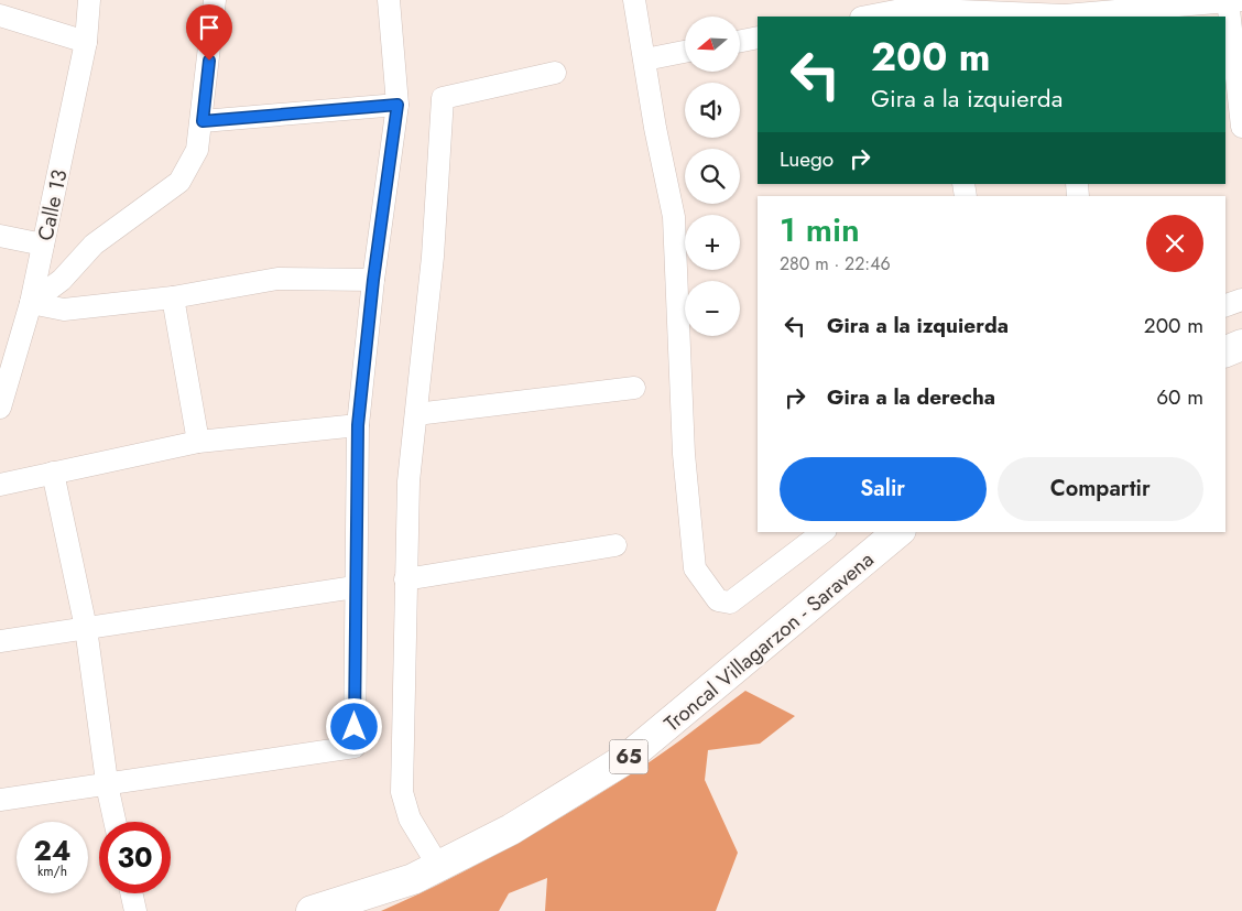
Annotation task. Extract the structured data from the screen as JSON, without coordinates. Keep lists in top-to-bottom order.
{
  "streets": {
    "main road": ["Troncal Villagarzon - Saravena", "65"],
    "street": ["Calle 13"]
  },
  "north": "left",
  "page": {
    "map_buttons": ["+", "−"],
    "turn": ["200 m", "Gira a la izquierda"],
    "then": "Luego",
    "heading": ["1 min", "280 m · 22:46"],
    "list": [
      {
        "name": "Gira a la izquierda",
        "value": "200 m"
      },
      {
        "name": "Gira a la derecha",
        "value": "60 m"
      }
    ],
    "buttons": ["Salir", "Compartir"],
    "speed": "24 km/h",
    "limit": "30"
  }
}
